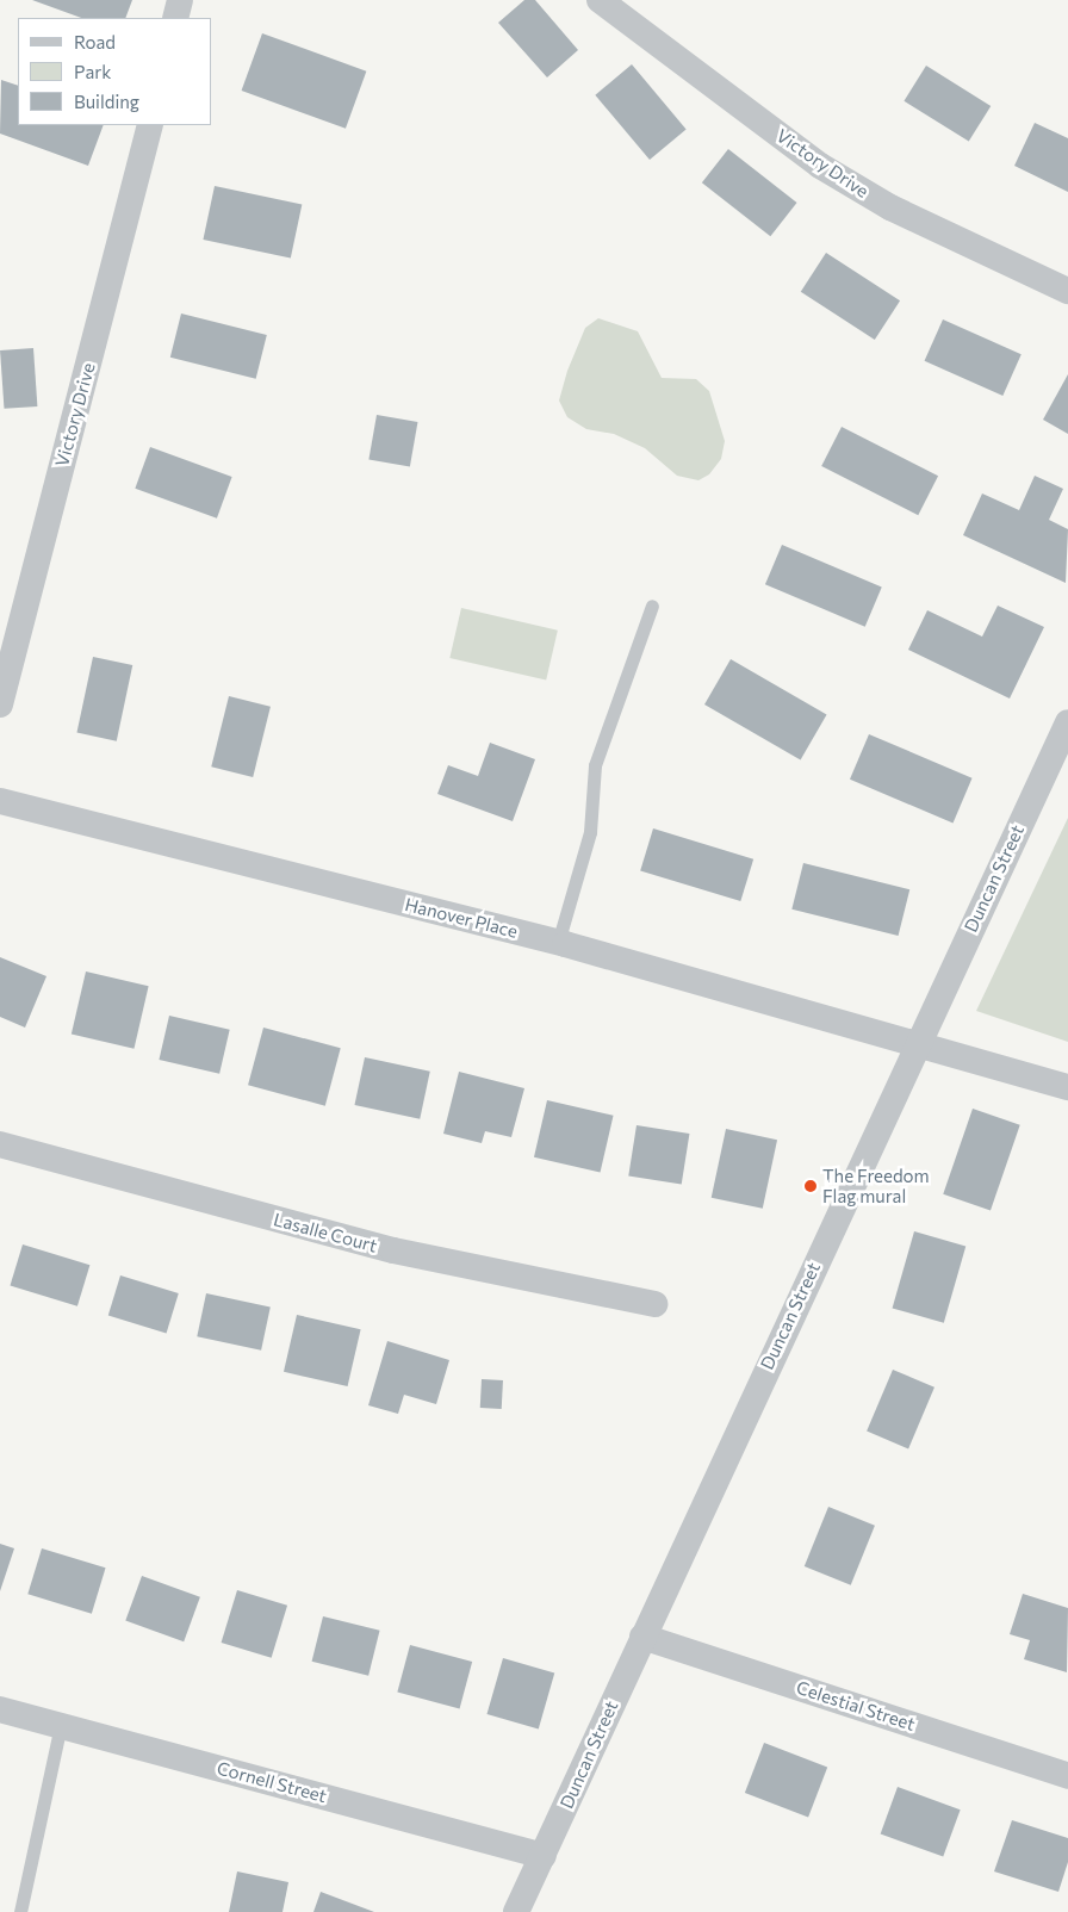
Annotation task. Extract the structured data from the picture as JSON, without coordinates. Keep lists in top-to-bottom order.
{
  "streets": {
    "street": [
      "Victory Drive",
      "Duncan Street",
      "Hanover Place",
      "Lasalle Court",
      "Celestial Street",
      "Cornell Street"
    ]
  },
  "crossings": [
    ["Duncan Street", "Hanover Place"],
    ["Duncan Street", "Celestial Street"],
    ["Duncan Street", "Cornell Street"]
  ],
  "places": ["The Freedom Flag mural"],
  "legend": ["Road", "Park", "Building"]
}
